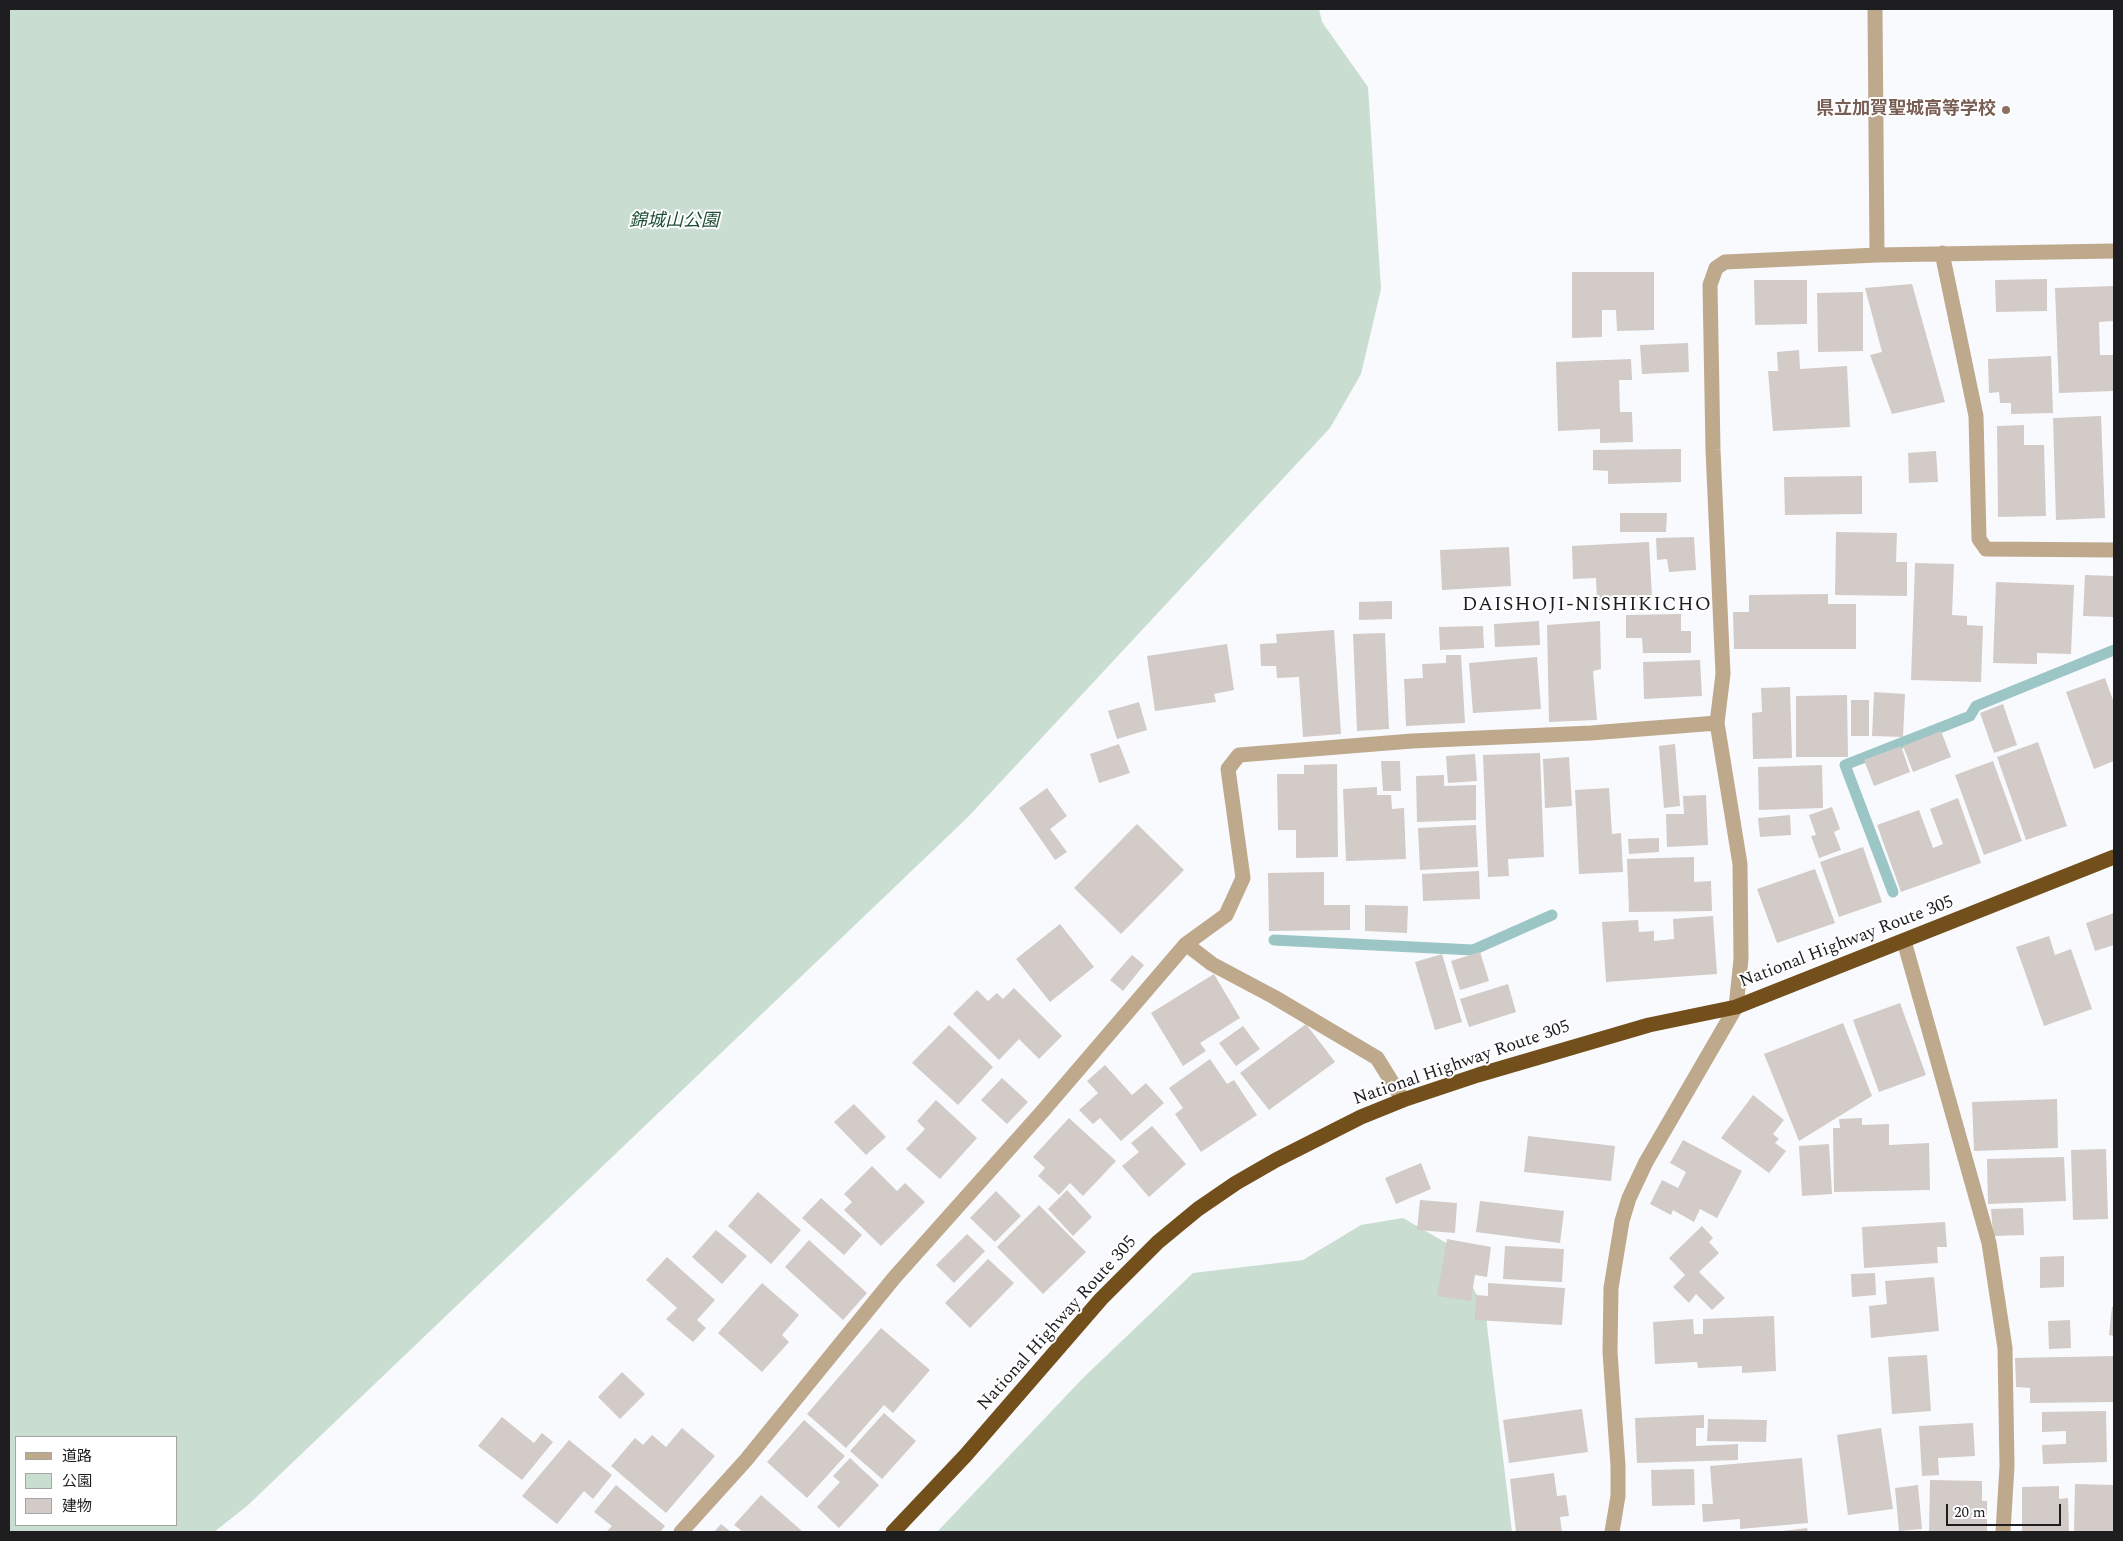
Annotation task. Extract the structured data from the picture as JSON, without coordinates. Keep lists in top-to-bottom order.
{
  "streets": {
    "highway": ["National Highway Route 305"]
  },
  "districts": ["DAISHOJI-NISHIKICHO"],
  "parks": ["錦城山公園"],
  "places": ["県立加賀聖城高等学校"],
  "legend": ["道路", "公園", "建物"],
  "scale_bar": "20 m"
}
